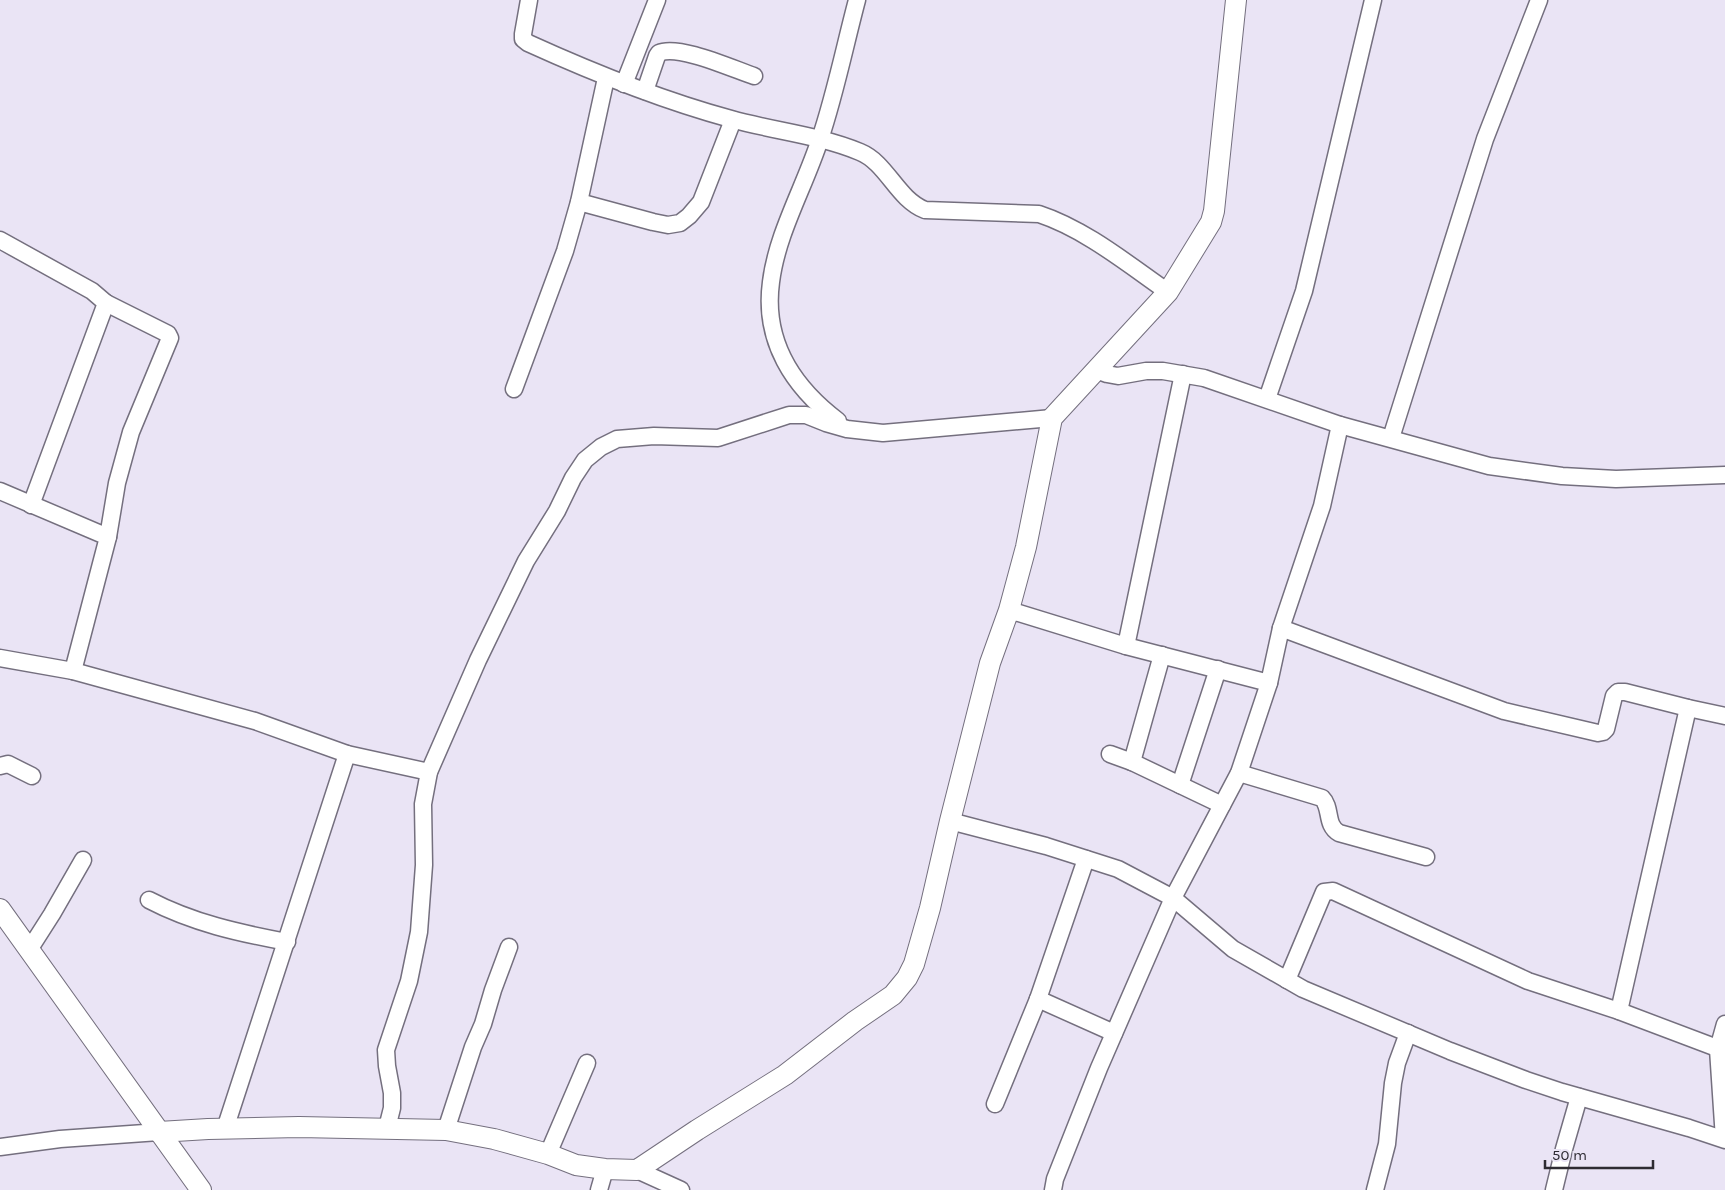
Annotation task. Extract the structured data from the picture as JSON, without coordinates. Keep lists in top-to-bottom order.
{
  "scale_bar": "50 m"
}
